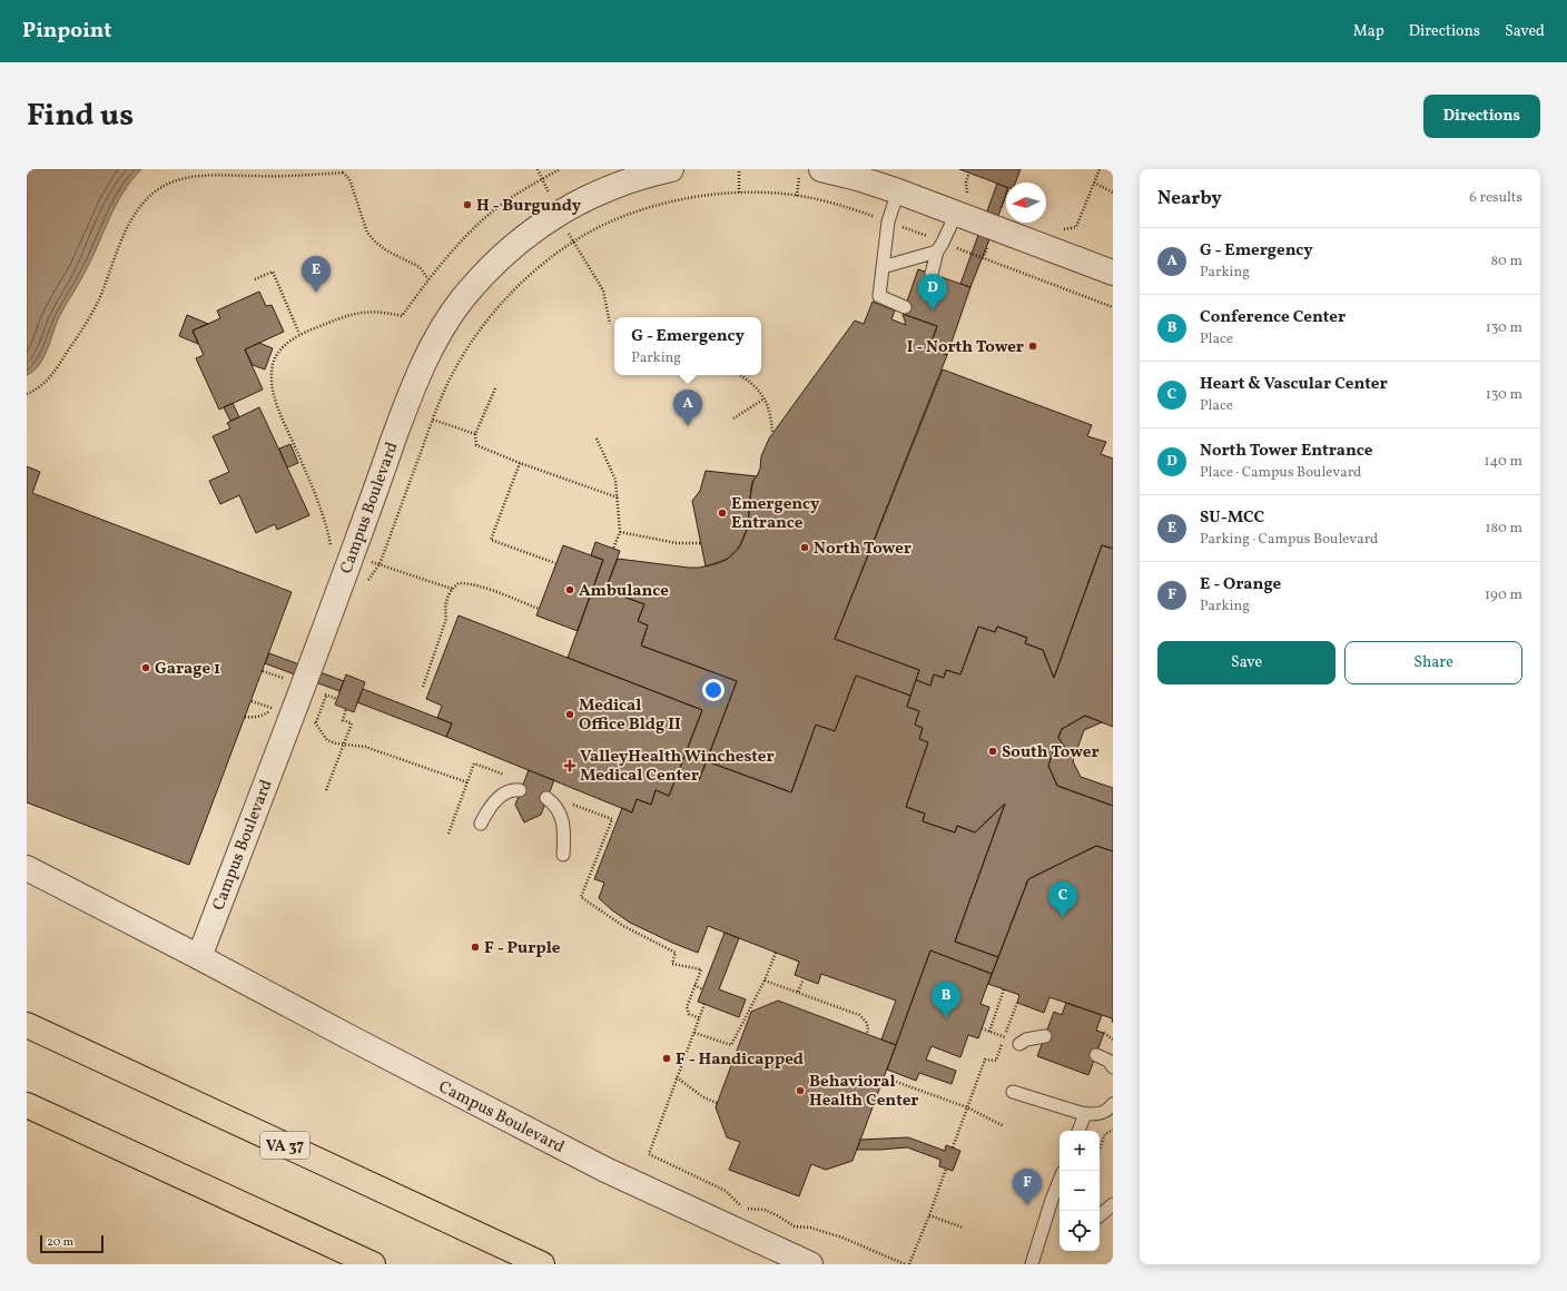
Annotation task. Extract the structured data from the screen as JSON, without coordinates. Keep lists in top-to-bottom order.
{
  "streets": {
    "highway": ["VA 37"],
    "street": ["Campus Boulevard"]
  },
  "places": {
    "other": [
      "H - Burgundy",
      "I - North Tower",
      "Emergency Entrance",
      "North Tower",
      "Ambulance",
      "Garage 1",
      "Medical Office Bldg II",
      "South Tower",
      "F - Purple",
      "F - Handicapped",
      "Behavioral Health Center"
    ],
    "health": ["ValleyHealth Winchester Medical Center"]
  },
  "scale_bar": "20 m",
  "north": "left",
  "page": {
    "header": "Pinpoint",
    "nav": ["Map", "Directions", "Saved"],
    "title": "Find us",
    "buttons": [
      "Directions",
      ["Save", "Share"]
    ],
    "heading": ["Nearby", "6 results"],
    "list": [
      {
        "mark": "A",
        "name": "G - Emergency",
        "note": "Parking",
        "value": "80 m"
      },
      {
        "mark": "B",
        "name": "Conference Center",
        "note": "Place",
        "value": "130 m"
      },
      {
        "mark": "C",
        "name": "Heart & Vascular Center",
        "note": "Place",
        "value": "130 m"
      },
      {
        "mark": "D",
        "name": "North Tower Entrance",
        "note": "Place · Campus Boulevard",
        "value": "140 m"
      },
      {
        "mark": "E",
        "name": "SU-MCC",
        "note": "Parking · Campus Boulevard",
        "value": "180 m"
      },
      {
        "mark": "F",
        "name": "E - Orange",
        "note": "Parking",
        "value": "190 m"
      }
    ],
    "pins": [
      "E",
      "D",
      "A",
      "C",
      "B",
      "F"
    ],
    "popup": ["G - Emergency", "Parking"],
    "map_buttons": ["+", "−"],
    "scale": "20 m"
  }
}
